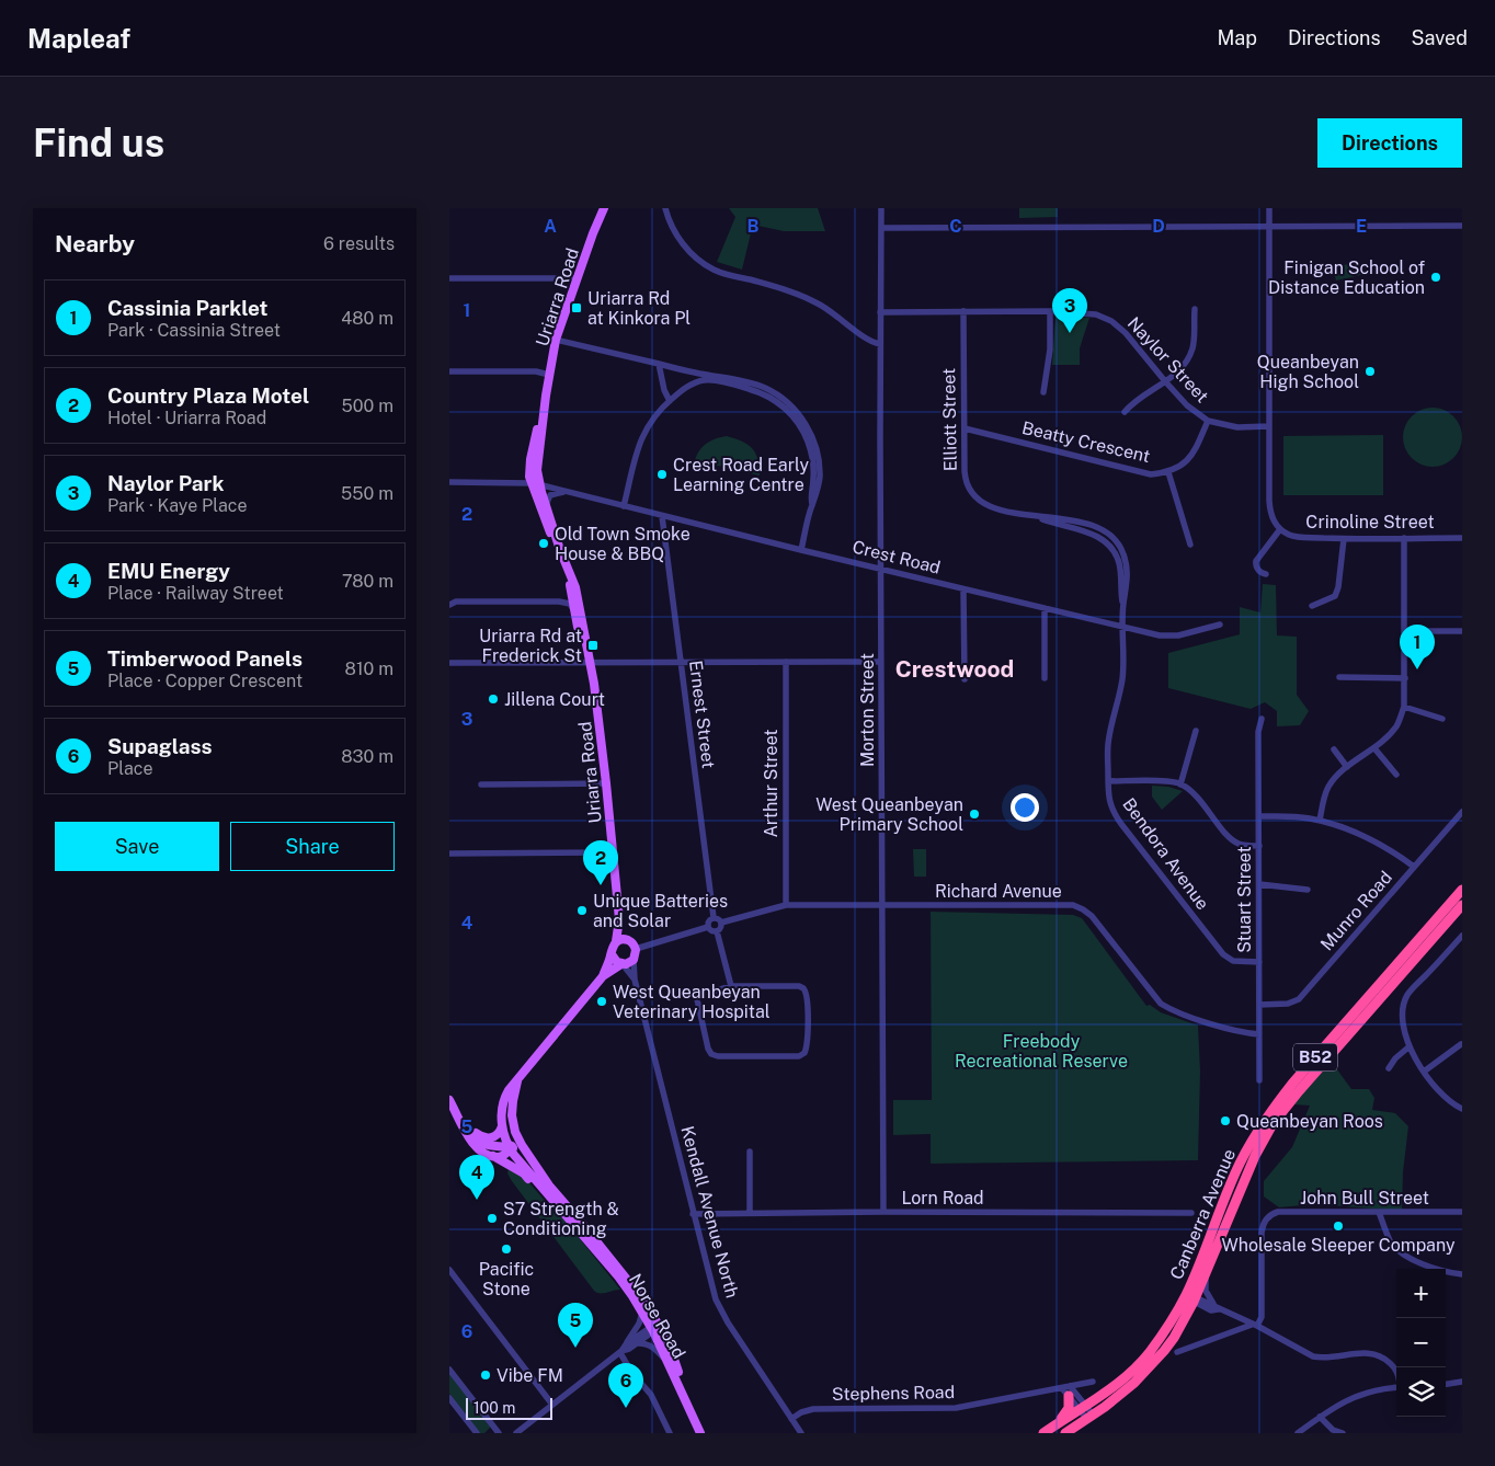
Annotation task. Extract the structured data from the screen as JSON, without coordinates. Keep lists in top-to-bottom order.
{
  "streets": {
    "highway": ["B52", "Canberra Avenue"],
    "main road": ["Uriarra Road", "Norse Road"],
    "street": [
      "Naylor Street",
      "Elliott Street",
      "Beatty Crescent",
      "Crinoline Street",
      "Crest Road",
      "Morton Street",
      "Ernest Street",
      "Arthur Street",
      "Bendora Avenue",
      "Richard Avenue",
      "Stuart Street",
      "Munro Road",
      "Lorn Road",
      "John Bull Street",
      "Kendall Avenue North",
      "Stephens Road"
    ]
  },
  "crossings": [
    ["Uriarra Road", "Crest Road"],
    ["Uriarra Road", "Kendall Avenue North"],
    ["Naylor Street", "Elliott Street"],
    ["Naylor Street", "Beatty Crescent"],
    ["Naylor Street", "Morton Street"],
    ["Elliott Street", "Beatty Crescent"],
    ["Elliott Street", "Crest Road"],
    ["Elliott Street", "Bendora Avenue"],
    ["Crest Road", "Morton Street"],
    ["Crest Road", "Ernest Street"],
    ["Crest Road", "Bendora Avenue"],
    ["Morton Street", "Richard Avenue"],
    ["Morton Street", "Lorn Road"],
    ["Ernest Street", "Richard Avenue"],
    ["Arthur Street", "Richard Avenue"],
    ["Bendora Avenue", "Stuart Street"],
    ["Richard Avenue", "Stuart Street"],
    ["Stuart Street", "Munro Road"],
    ["Lorn Road", "Kendall Avenue North"],
    ["Kendall Avenue North", "Stephens Road"]
  ],
  "districts": ["Crestwood"],
  "parks": ["Freebody Recreational Reserve"],
  "places": {
    "other": [
      "Finigan School of Distance Education",
      "Queanbeyan High School",
      "Crest Road Early Learning Centre",
      "Old Town Smoke House & BBQ",
      "Jillena Court",
      "West Queanbeyan Primary School",
      "Unique Batteries and Solar",
      "West Queanbeyan Veterinary Hospital",
      "Queanbeyan Roos",
      "S7 Strength & Conditioning",
      "Wholesale Sleeper Company",
      "Pacific Stone",
      "Vibe FM"
    ],
    "transit": ["Uriarra Rd at Kinkora Pl", "Uriarra Rd at Frederick St"]
  },
  "scale_bar": "100 m",
  "page": {
    "header": "Mapleaf",
    "nav": ["Map", "Directions", "Saved"],
    "buttons": [
      "Directions",
      ["Save", "Share"]
    ],
    "title": "Find us",
    "heading": ["Nearby", "6 results"],
    "list": [
      {
        "mark": "1",
        "name": "Cassinia Parklet",
        "note": "Park · Cassinia Street",
        "value": "480 m"
      },
      {
        "mark": "2",
        "name": "Country Plaza Motel",
        "note": "Hotel · Uriarra Road",
        "value": "500 m"
      },
      {
        "mark": "3",
        "name": "Naylor Park",
        "note": "Park · Kaye Place",
        "value": "550 m"
      },
      {
        "mark": "4",
        "name": "EMU Energy",
        "note": "Place · Railway Street",
        "value": "780 m"
      },
      {
        "mark": "5",
        "name": "Timberwood Panels",
        "note": "Place · Copper Crescent",
        "value": "810 m"
      },
      {
        "mark": "6",
        "name": "Supaglass",
        "note": "Place",
        "value": "830 m"
      }
    ],
    "pins": [
      "3",
      "1",
      "2",
      "4",
      "5",
      "6"
    ],
    "map_buttons": ["+", "−"],
    "scale": "100 m"
  },
  "grid": {
    "columns": [
      "A",
      "B",
      "C",
      "D",
      "E"
    ],
    "rows": [
      "1",
      "2",
      "3",
      "4",
      "5",
      "6"
    ]
  }
}
